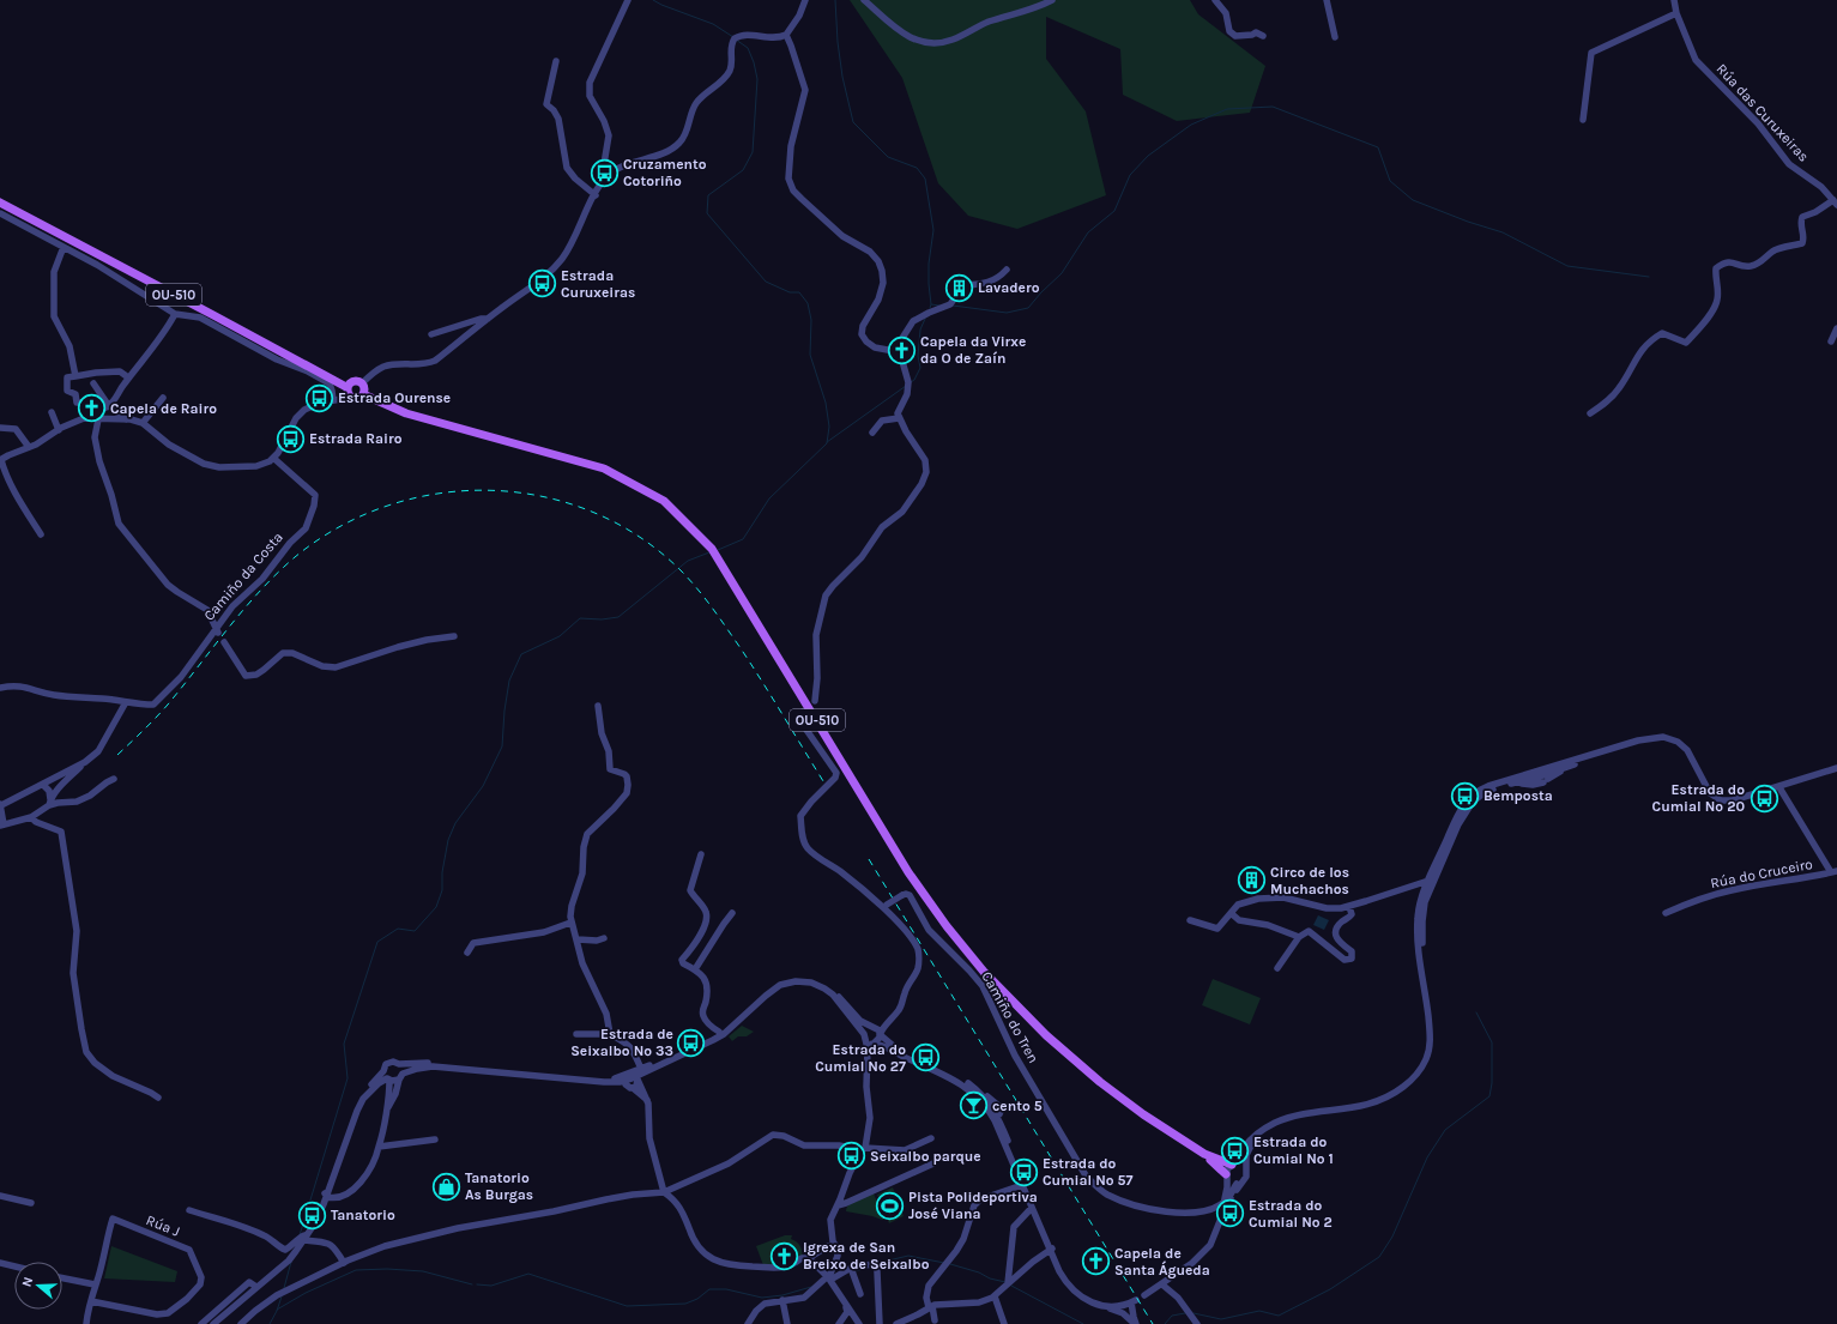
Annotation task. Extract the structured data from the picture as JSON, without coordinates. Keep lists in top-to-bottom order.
{
  "streets": {
    "main road": ["OU-510"],
    "street": [
      "Rúa das Curuxeiras",
      "Camiño da Costa",
      "Rúa do Cruceiro",
      "Camiño do Tren",
      "Rúa J"
    ]
  },
  "places": {
    "bus stop": [
      "Cruzamento Cotoriño",
      "Estrada Curuxeiras",
      "Estrada Ourense",
      "Estrada Rairo",
      "Bemposta",
      "Estrada do Cumial Nº 20",
      "Estrada de Seixalbo Nº 33",
      "Estrada do Cumial Nº 27",
      "Estrada do Cumial Nº 1",
      "Seixalbo parque",
      "Estrada do Cumial Nº 57",
      "Estrada do Cumial Nº 2",
      "Tanatorio"
    ],
    "building": ["Lavadero", "Circo de los Muchachos"],
    "church": [
      "Capela da Virxe da O de Zaín",
      "Capela de Rairo",
      "Igrexa de San Breixo de Seixalbo",
      "Capela de Santa Águeda"
    ],
    "bar": ["cento 5"],
    "shop": ["Tanatorio As Burgas"],
    "sports": ["Pista Polideportiva José Viana"]
  },
  "north": "left"
}
